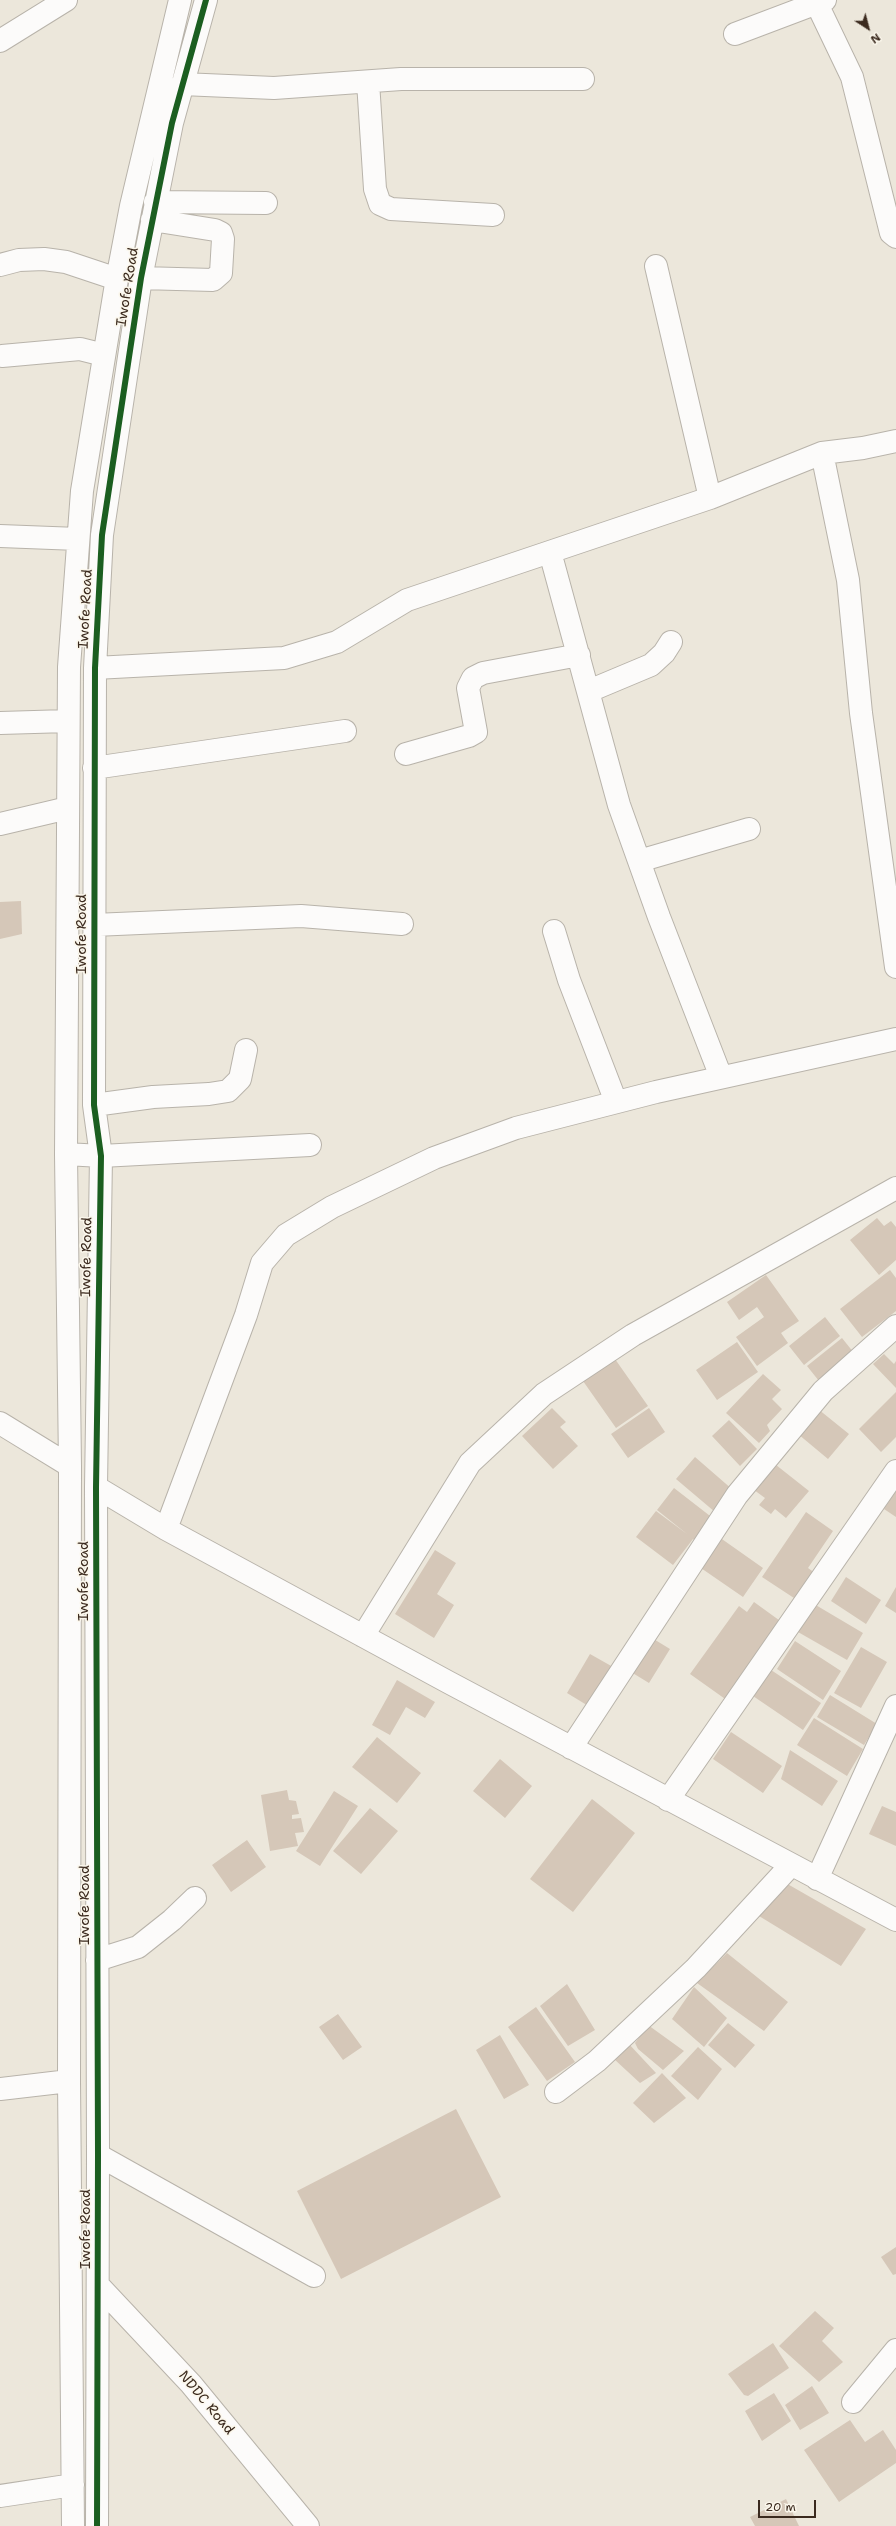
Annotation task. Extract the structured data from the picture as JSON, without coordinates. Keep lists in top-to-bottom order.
{
  "streets": {
    "street": ["Iwofe Road", "NDDC Road"]
  },
  "crossings": [
    ["Iwofe Road", "NDDC Road"]
  ],
  "scale_bar": "20 m",
  "north": "bottom right"
}
